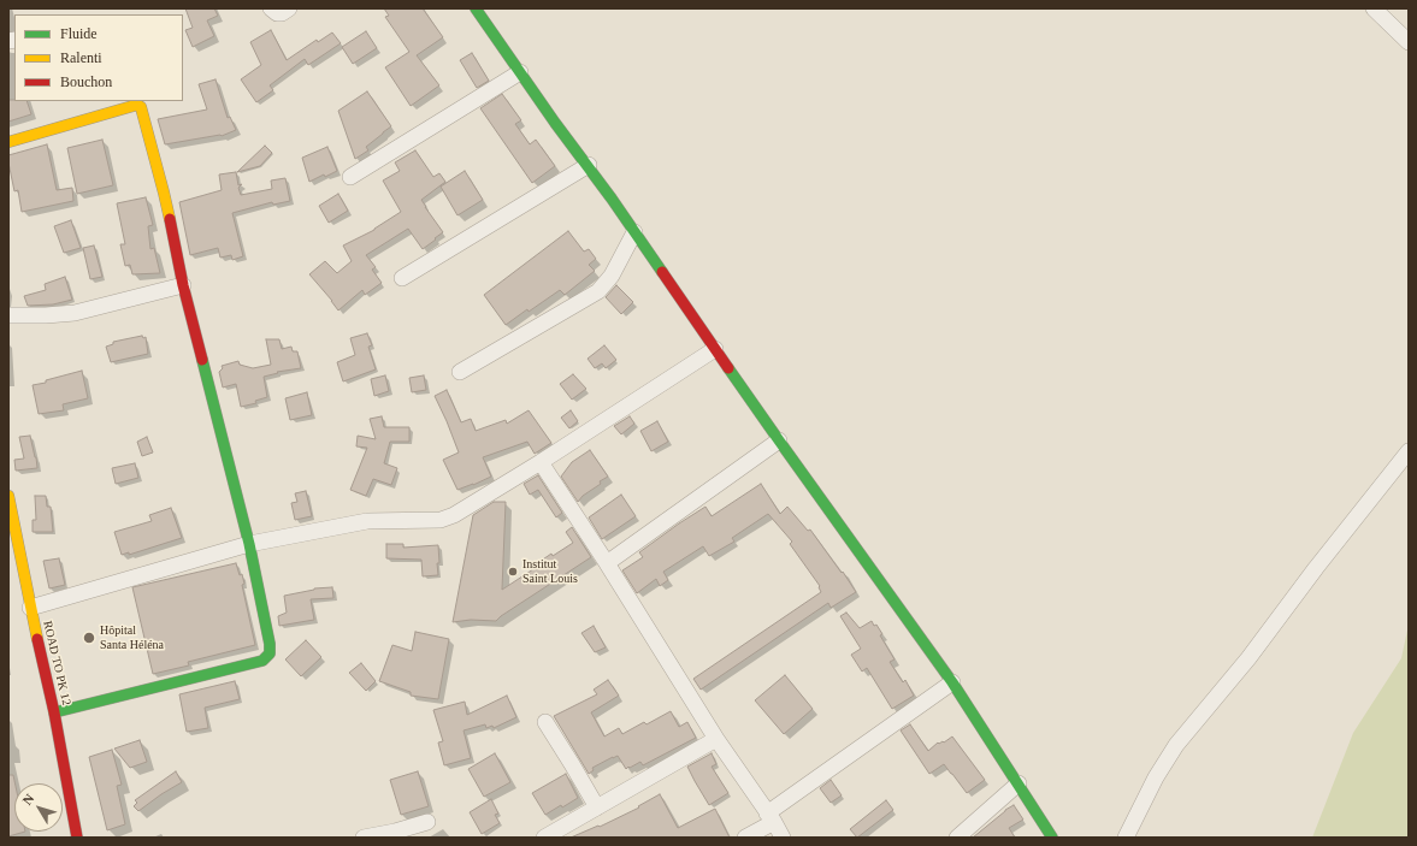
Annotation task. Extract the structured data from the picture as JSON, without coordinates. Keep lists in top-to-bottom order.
{
  "streets": {
    "main road": ["ROAD TO PK 12"]
  },
  "places": ["Institut Saint Louis", "Hôpital Santa Héléna"],
  "legend": ["Fluide", "Ralenti", "Bouchon"],
  "north": "top left"
}
